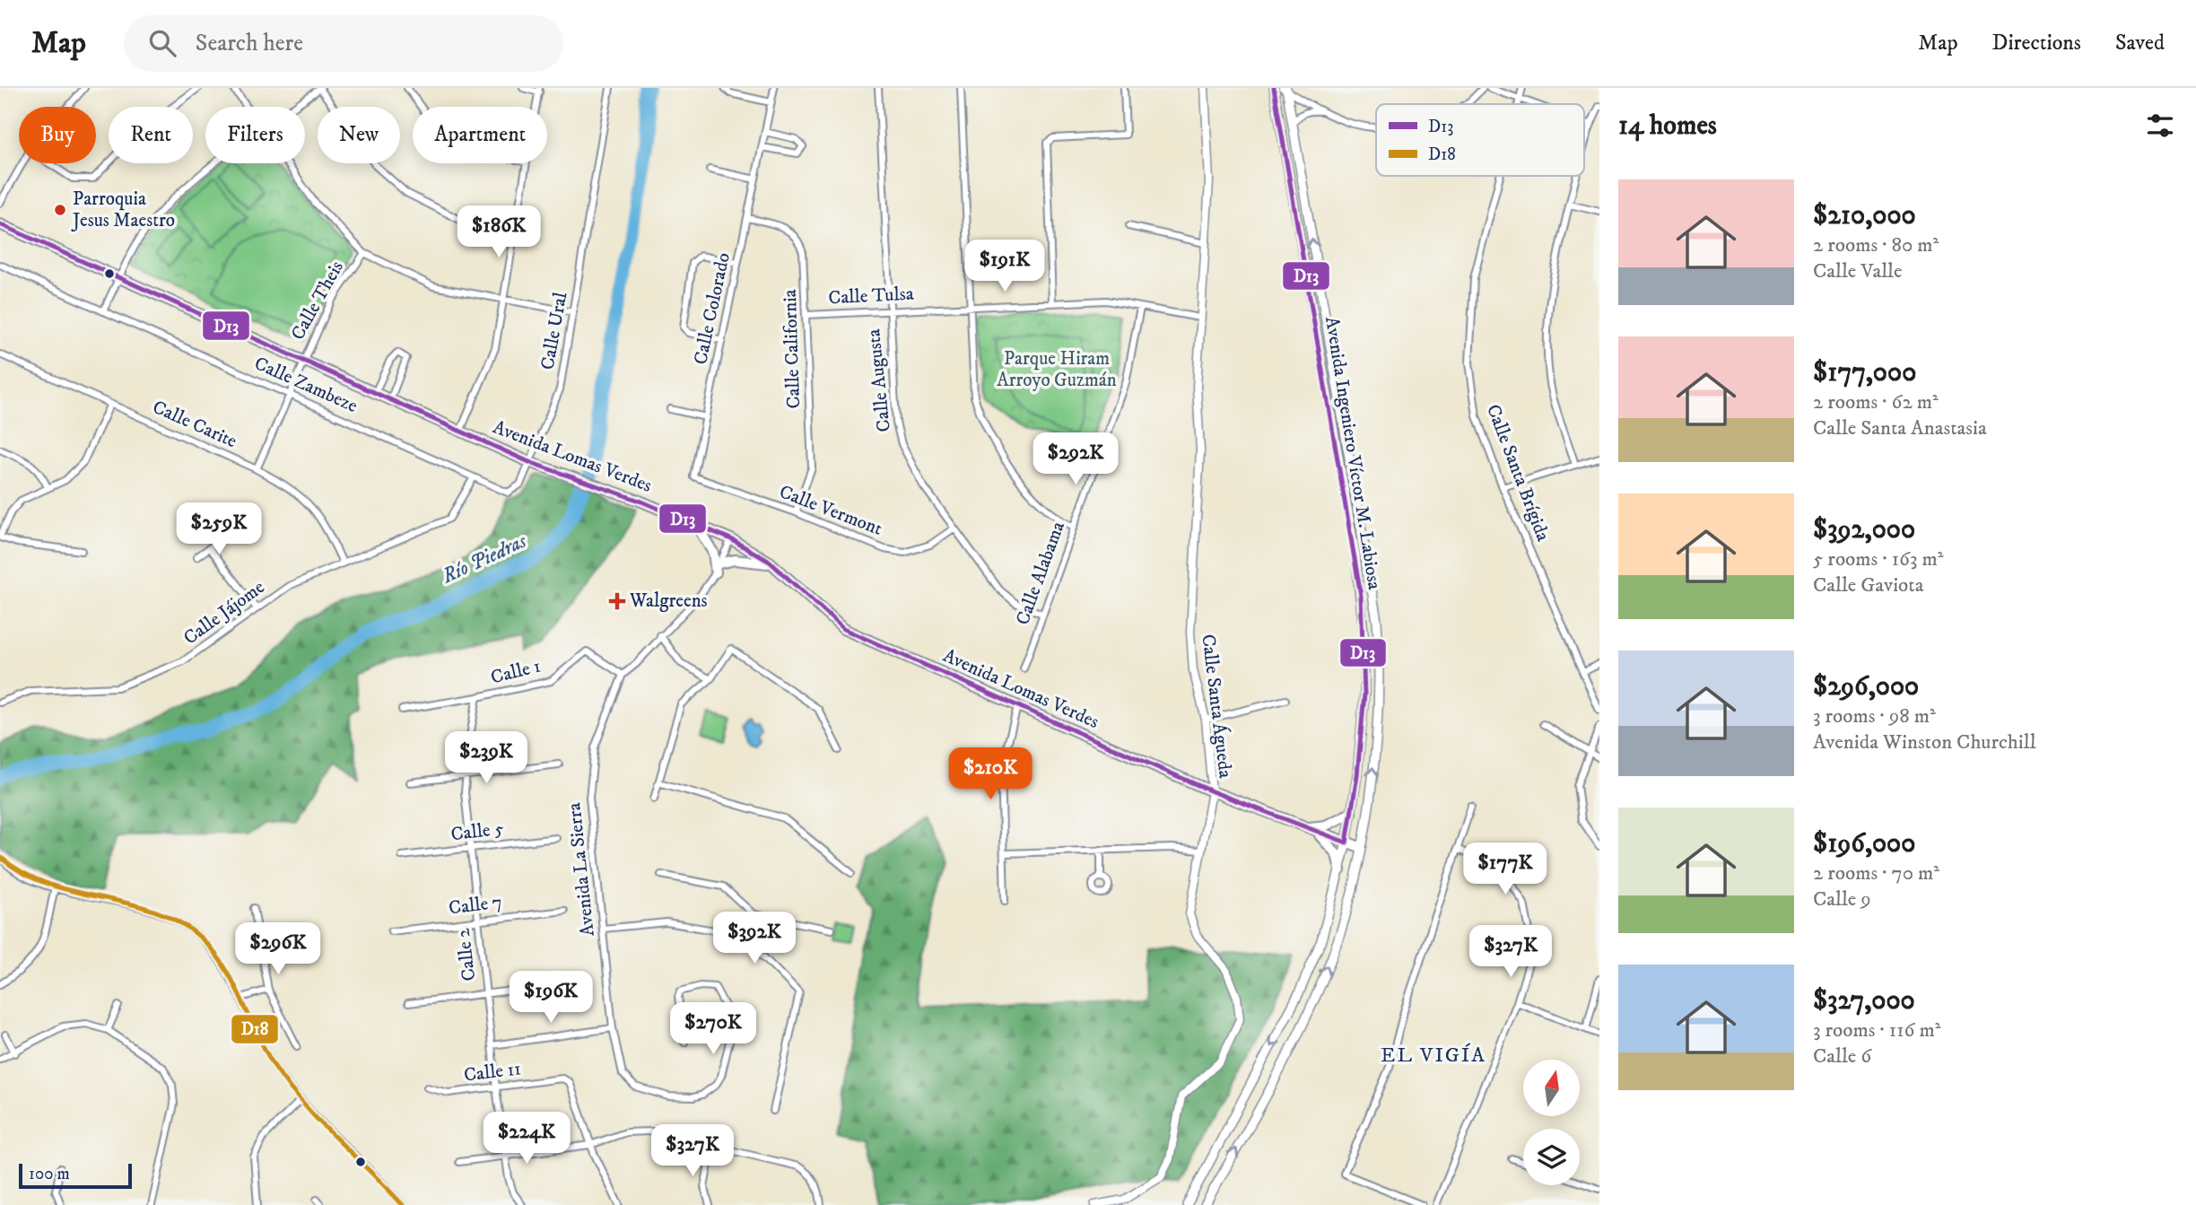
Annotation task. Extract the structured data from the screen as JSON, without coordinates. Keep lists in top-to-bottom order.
{
  "streets": {
    "main road": ["Avenida Ingeniero Víctor M. Labiosa", "Avenida Lomas Verdes"],
    "street": [
      "Calle Tulsa",
      "Calle Theis",
      "Calle Colorado",
      "Calle Ural",
      "Calle California",
      "Calle Augusta",
      "Calle Zambeze",
      "Calle Carite",
      "Calle Santa Brígida",
      "Calle Vermont",
      "Calle Alabama",
      "Calle Jájome",
      "Calle 1",
      "Calle Santa Águeda",
      "Calle 5",
      "Avenida La Sierra",
      "Calle 7",
      "Calle 2",
      "Calle 11"
    ]
  },
  "crossings": [
    ["Calle Tulsa", "Calle California"],
    ["Calle Tulsa", "Calle Augusta"],
    ["Calle Tulsa", "Calle Alabama"],
    ["Calle Tulsa", "Calle Santa Águeda"],
    ["Calle Theis", "Calle Zambeze"],
    ["Calle Theis", "Calle Carite"],
    ["Calle Theis", "Avenida Lomas Verdes"],
    ["Calle Colorado", "Calle California"],
    ["Calle Colorado", "Calle Vermont"],
    ["Calle Ural", "Calle Zambeze"],
    ["Calle Ural", "Avenida Lomas Verdes"],
    ["Calle California", "Calle Vermont"],
    ["Calle Augusta", "Calle Vermont"],
    ["Calle Augusta", "Calle Alabama"],
    ["Calle Zambeze", "Calle Jájome"],
    ["Calle Carite", "Calle Jájome"],
    ["Avenida Ingeniero Víctor M. Labiosa", "Avenida Lomas Verdes"],
    ["Avenida Lomas Verdes", "Calle Santa Águeda"],
    ["Avenida Lomas Verdes", "Avenida La Sierra"],
    ["Calle 1", "Avenida La Sierra"],
    ["Calle 1", "Calle 2"],
    ["Calle 5", "Calle 2"],
    ["Calle 7", "Calle 2"],
    ["Calle 2", "Calle 11"]
  ],
  "districts": ["EL VIGÍA"],
  "water": ["Río Piedras"],
  "parks": ["Parque Hiram Arroyo Guzmán"],
  "places": {
    "other": ["Parroquia Jesus Maestro"],
    "health": ["Walgreens"]
  },
  "lines": ["transit line D13", "transit line D18"],
  "legend": ["D13", "D18"],
  "scale_bar": "100 m",
  "north": "top",
  "page": {
    "header": "Map",
    "search": "Search here",
    "nav": ["Map", "Directions", "Saved"],
    "heading": "14 homes",
    "chip": [
      "Buy",
      "Rent",
      "Filters",
      "New",
      "Apartment"
    ],
    "list": [
      {
        "name": "$210,000",
        "note": "2 rooms · 80 m² · Calle Valle"
      },
      {
        "name": "$177,000",
        "note": "2 rooms · 62 m² · Calle Santa Anastasia"
      },
      {
        "name": "$392,000",
        "note": "5 rooms · 163 m² · Calle Gaviota"
      },
      {
        "name": "$296,000",
        "note": "3 rooms · 98 m² · Avenida Winston Churchill"
      },
      {
        "name": "$196,000",
        "note": "2 rooms · 70 m² · Calle 9"
      },
      {
        "name": "$327,000",
        "note": "3 rooms · 116 m² · Calle 6"
      }
    ],
    "price": [
      "$186K",
      "$191K",
      "$292K",
      "$259K",
      "$239K",
      "$210K",
      "$177K",
      "$392K",
      "$296K",
      "$327K",
      "$196K",
      "$270K",
      "$224K",
      "$327K"
    ],
    "scale": "100 m"
  }
}
